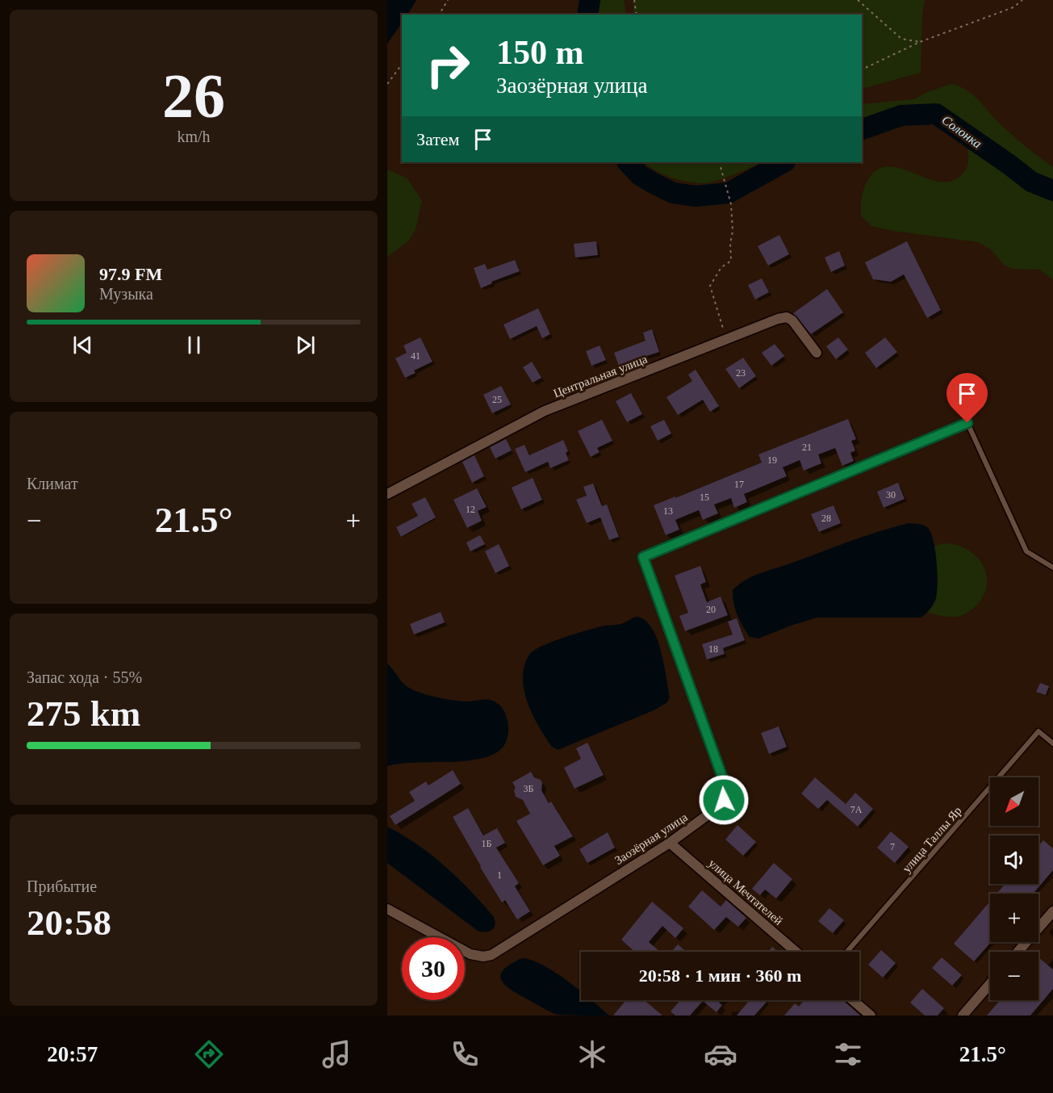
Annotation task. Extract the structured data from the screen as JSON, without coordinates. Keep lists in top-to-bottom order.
{
  "streets": {
    "street": ["Центральная улица", "Заозёрная улица", "улица Мечтателей"],
    "lane": ["улица Таллы Яр"]
  },
  "crossings": [
    ["Заозёрная улица", "улица Мечтателей"]
  ],
  "water": ["Солонка"],
  "house_numbers": [
    "41",
    "23",
    "25",
    "21",
    "19",
    "17",
    "30",
    "15",
    "12",
    "13",
    "28",
    "20",
    "18",
    "3Б",
    "7А",
    "1Б",
    "7",
    "1"
  ],
  "north": "bottom left",
  "page": {
    "tile": [
      ["26", "km/h"],
      "Климат",
      ["Запас хода · 55%", "275 km"],
      ["Прибытие", "20:58"]
    ],
    "turn": ["150 m", "Заозёрная улица"],
    "then": "Затем",
    "song": ["97.9 FM", "Музыка"],
    "heat": ["−", "21.5°", "+"],
    "map_buttons": ["+", "−"],
    "limit": "30",
    "trip": "20:58 · 1 мин · 360 m",
    "tabs": ["20:57", "21.5°"]
  }
}
